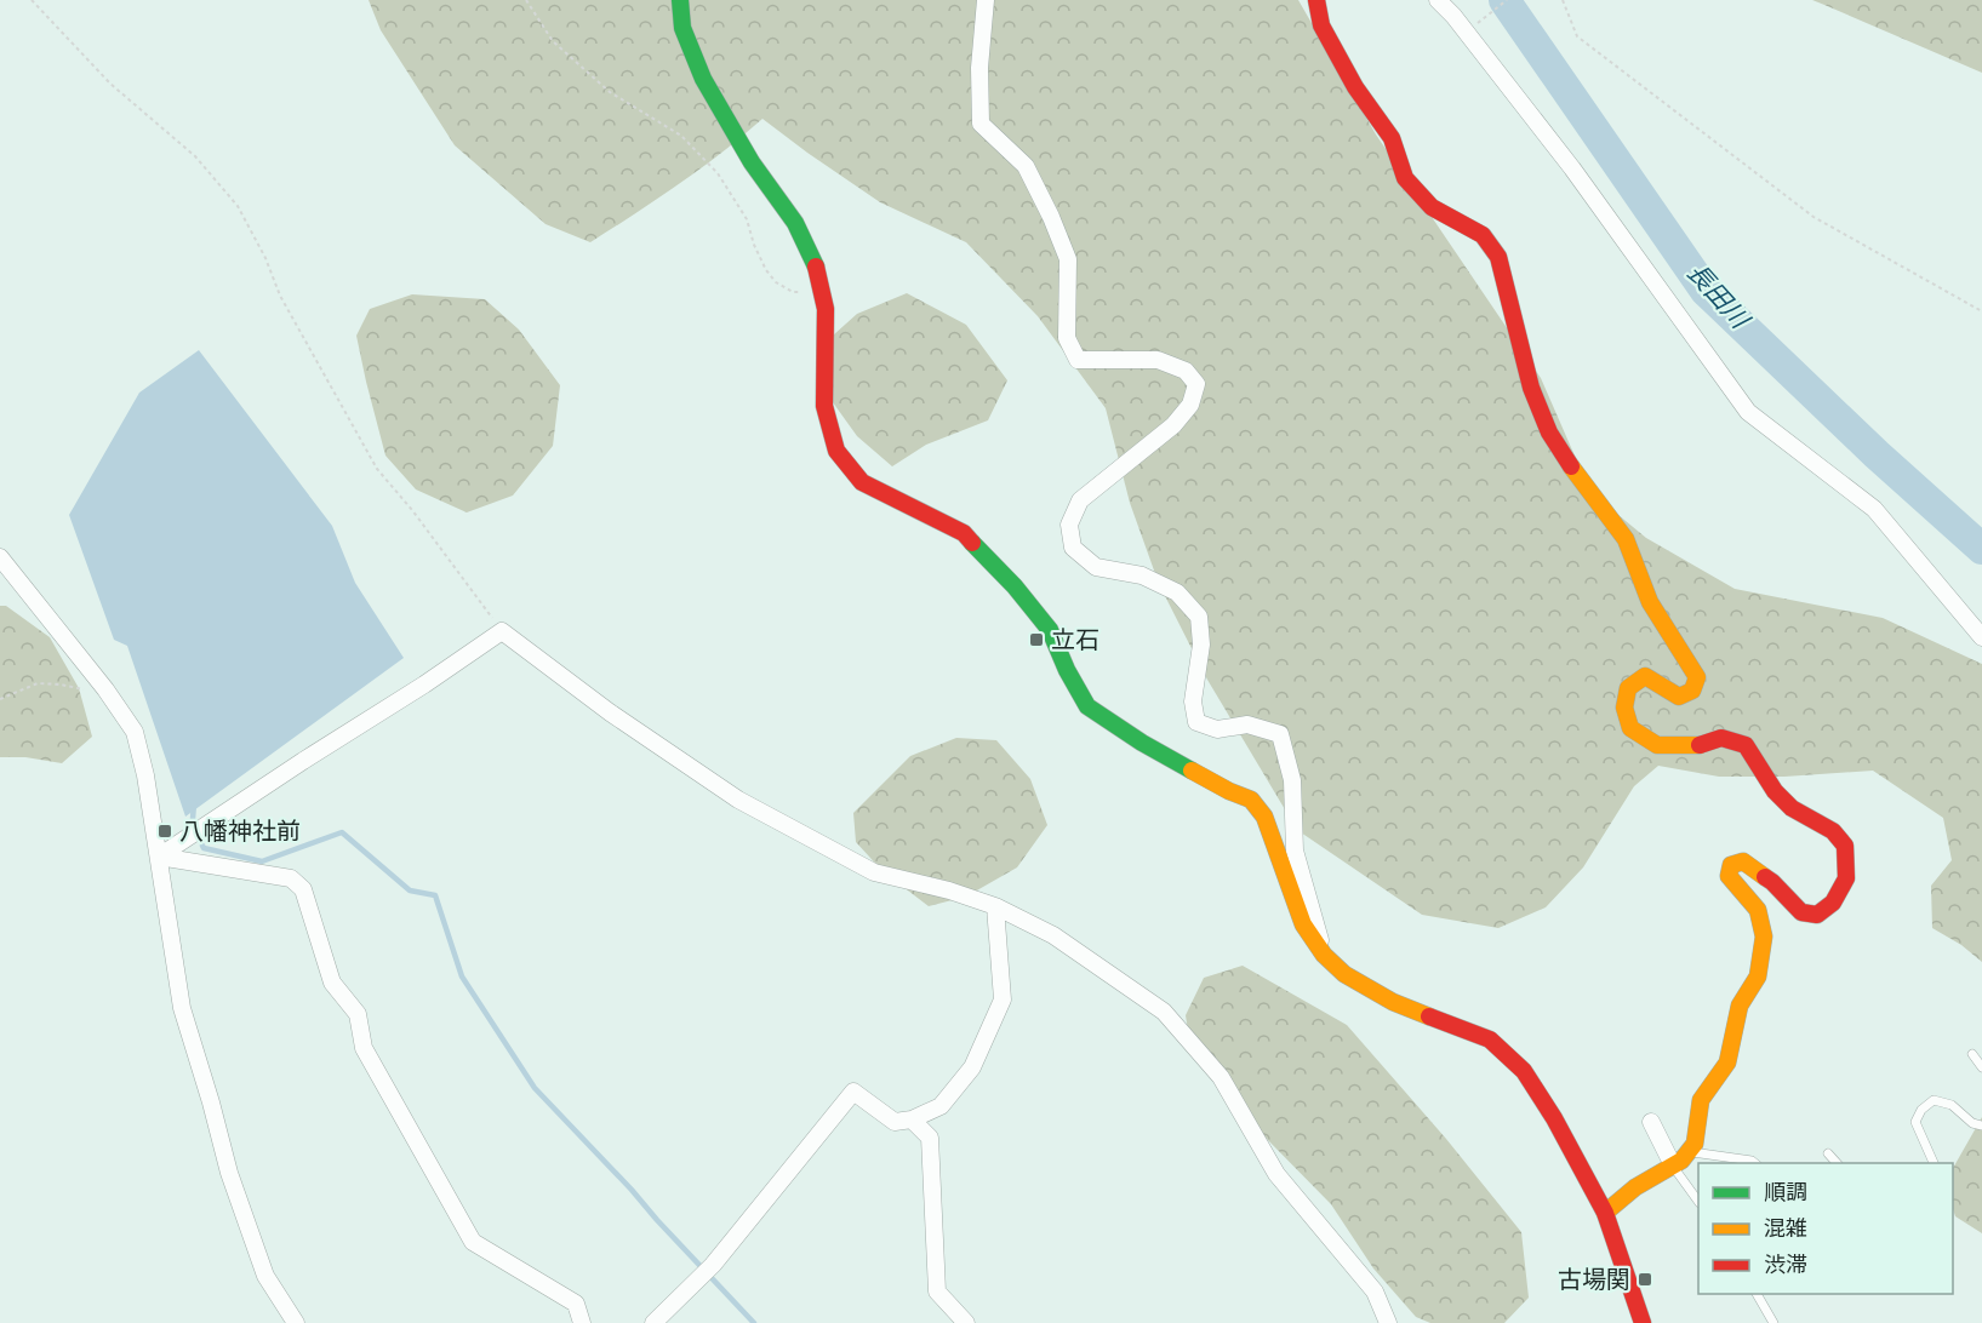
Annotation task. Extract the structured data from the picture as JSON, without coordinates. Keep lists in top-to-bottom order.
{
  "water": ["長田川"],
  "places": {
    "transit": ["立石", "八幡神社前", "古場関"]
  },
  "legend": ["順調", "混雑", "渋滞"]
}
